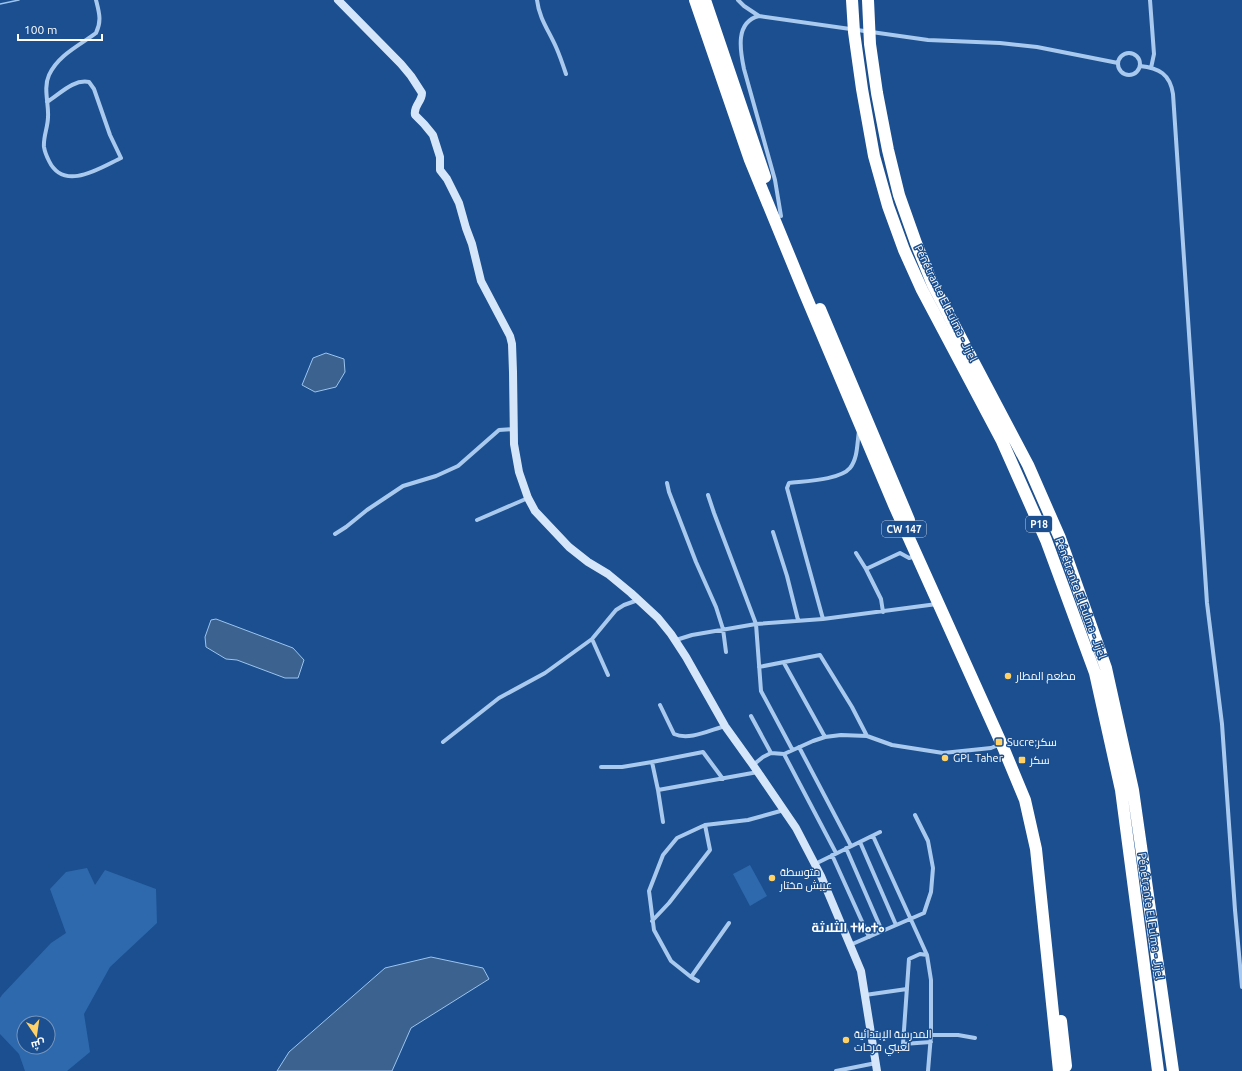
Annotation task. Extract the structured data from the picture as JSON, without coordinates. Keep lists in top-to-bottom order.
{
  "streets": {
    "highway": ["Pénétrante El Eulma - Jijel", "P18", "CW 147"]
  },
  "districts": ["الثلاثة ⵜⵍⴰⵜⴰ"],
  "places": {
    "other": [
      "مطعم المطار",
      "GPL Taher",
      "متوسطة عيبش مختار",
      "المدرسة الإبتدائية لعبني فرحات"
    ],
    "transit": ["Sucre;سكر", "سكر"]
  },
  "scale_bar": "100 m",
  "north": "bottom"
}
